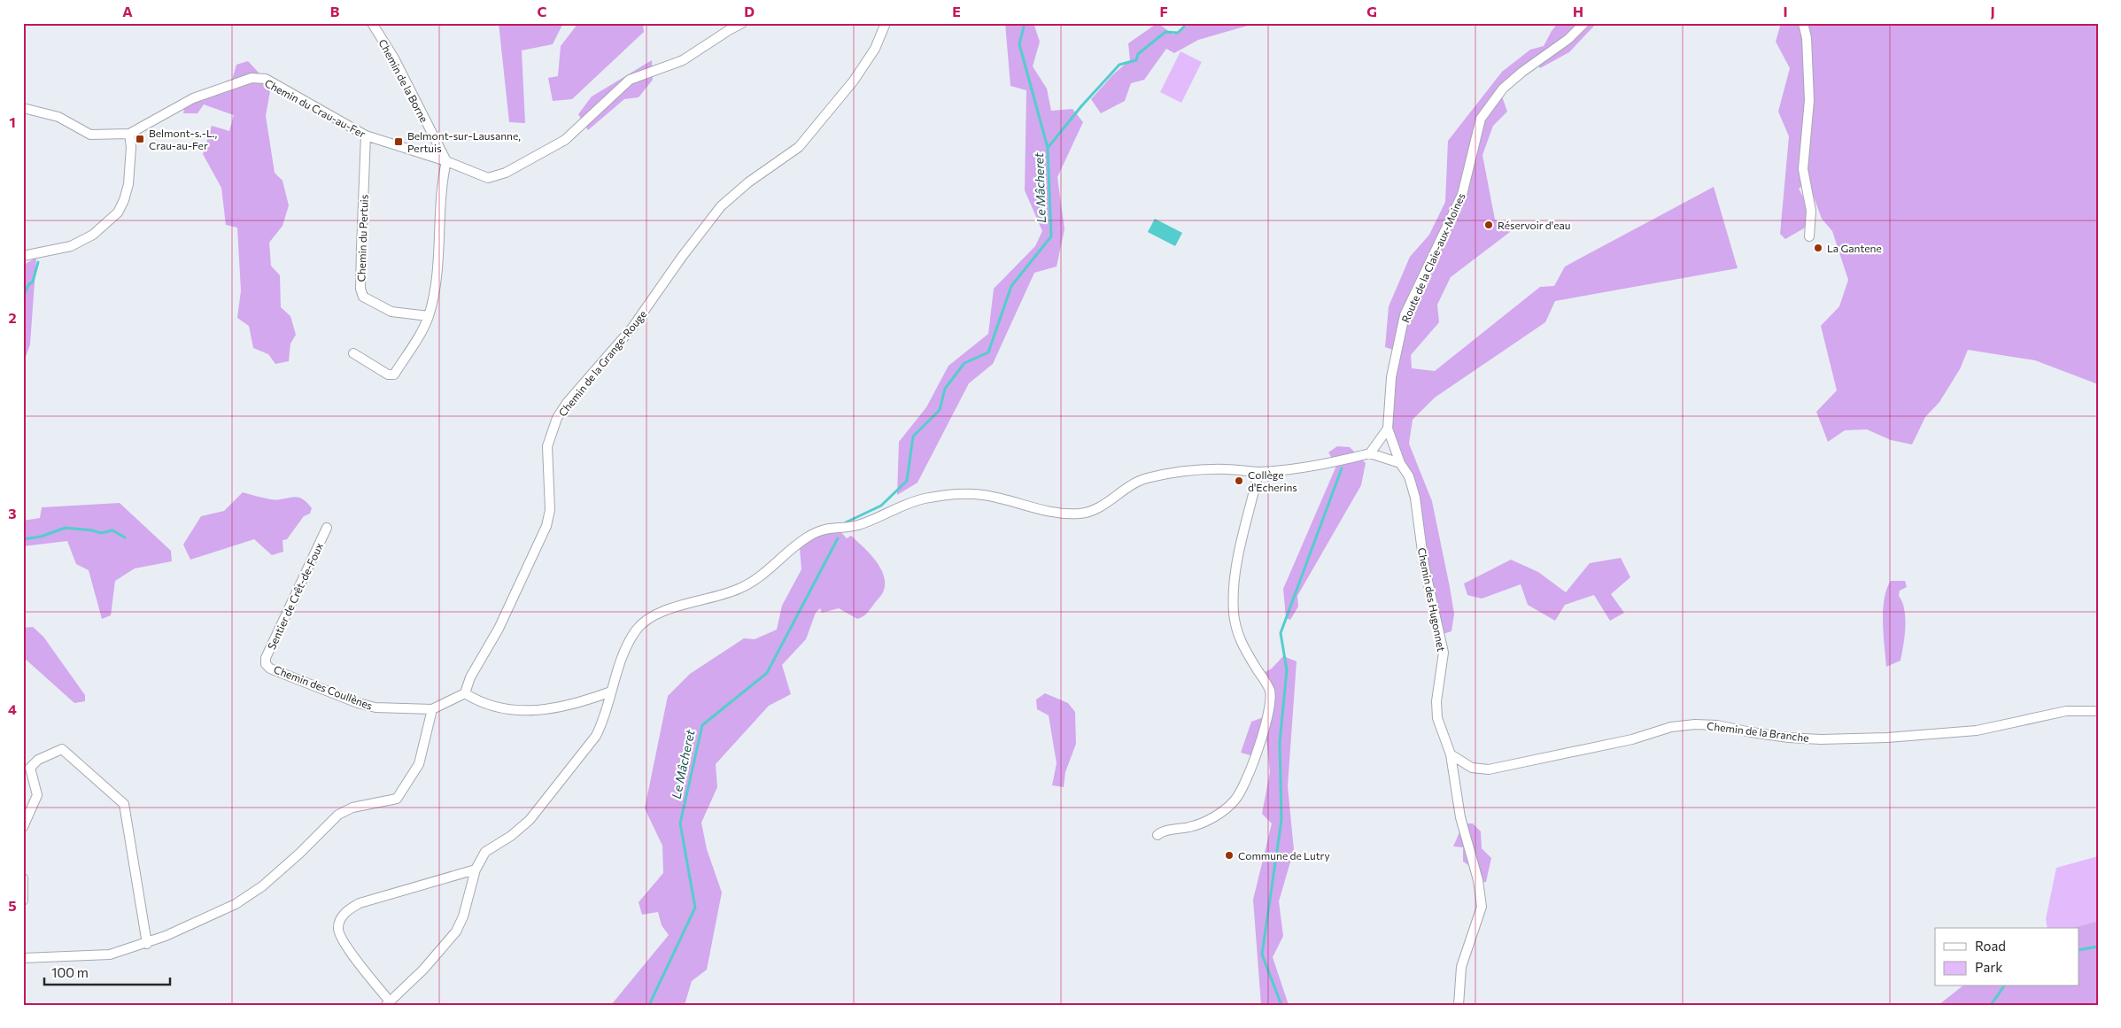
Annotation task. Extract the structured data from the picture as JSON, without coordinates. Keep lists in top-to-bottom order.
{
  "streets": {
    "street": [
      "Chemin de la Borne",
      "Chemin du Crau-au-Fer",
      "Chemin du Pertuis",
      "Route de la Claie-aux-Moines",
      "Chemin de la Grange-Rouge",
      "Sentier de Crêt-de-Foux",
      "Chemin des Hugonnet",
      "Chemin des Coullènes",
      "Chemin de la Branche"
    ]
  },
  "crossings": [
    ["Chemin de la Borne", "Chemin du Crau-au-Fer"],
    ["Chemin du Crau-au-Fer", "Chemin du Pertuis"],
    ["Route de la Claie-aux-Moines", "Chemin des Hugonnet"],
    ["Chemin de la Grange-Rouge", "Chemin des Coullènes"],
    ["Sentier de Crêt-de-Foux", "Chemin des Coullènes"],
    ["Chemin des Hugonnet", "Chemin de la Branche"]
  ],
  "water": ["Le Mâcheret"],
  "places": {
    "transit": ["Belmont-s.-L., Crau-au-Fer", "Belmont-sur-Lausanne, Pertuis"],
    "other": [
      "Réservoir d'eau",
      "La Gantene",
      "Collège d'Echerins",
      "Commune de Lutry"
    ]
  },
  "legend": ["Road", "Park"],
  "scale_bar": "100 m",
  "grid": {
    "columns": [
      "A",
      "B",
      "C",
      "D",
      "E",
      "F",
      "G",
      "H",
      "I",
      "J"
    ],
    "rows": [
      "1",
      "2",
      "3",
      "4",
      "5"
    ]
  }
}
